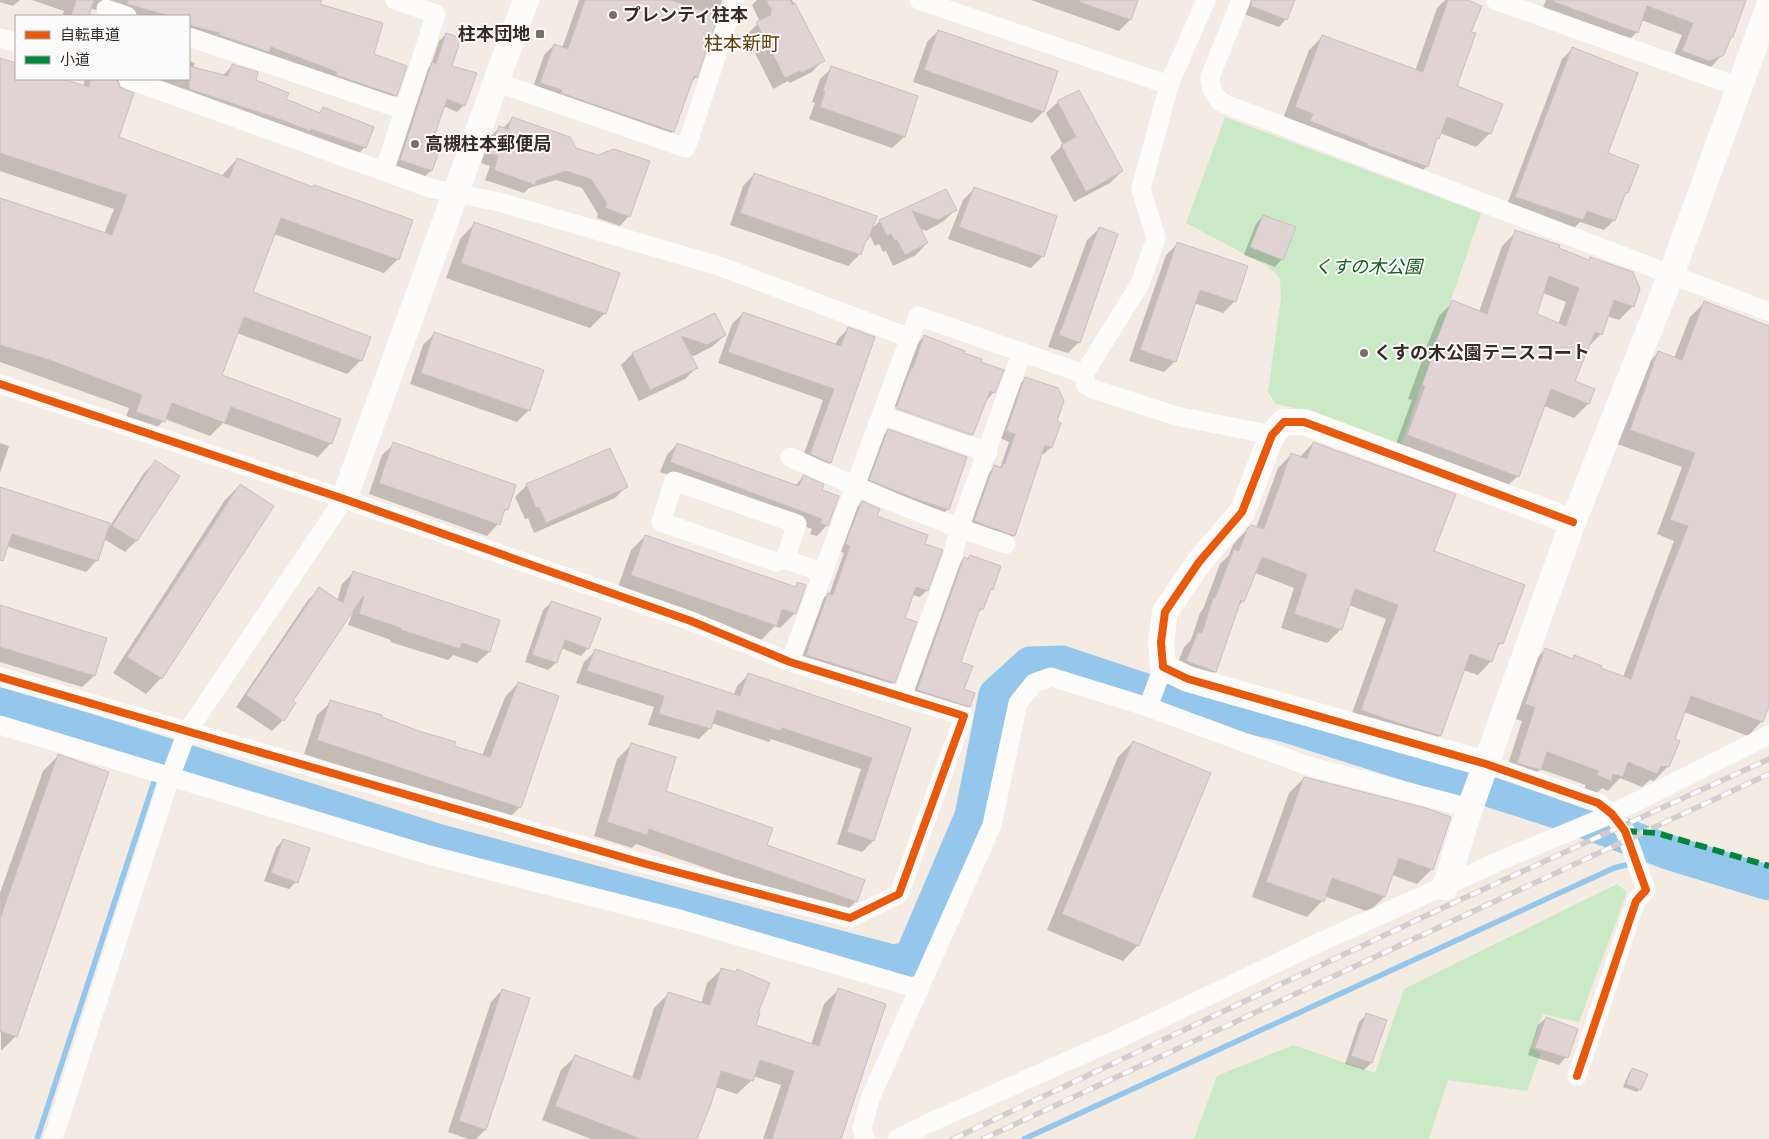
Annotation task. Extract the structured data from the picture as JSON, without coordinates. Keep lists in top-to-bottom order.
{
  "districts": ["柱本新町"],
  "parks": ["くすの木公園"],
  "places": {
    "other": ["プレンティ柱本", "高槻柱本郵便局", "くすの木公園テニスコート"],
    "transit": ["柱本団地"]
  },
  "legend": ["自転車道", "小道"]
}
